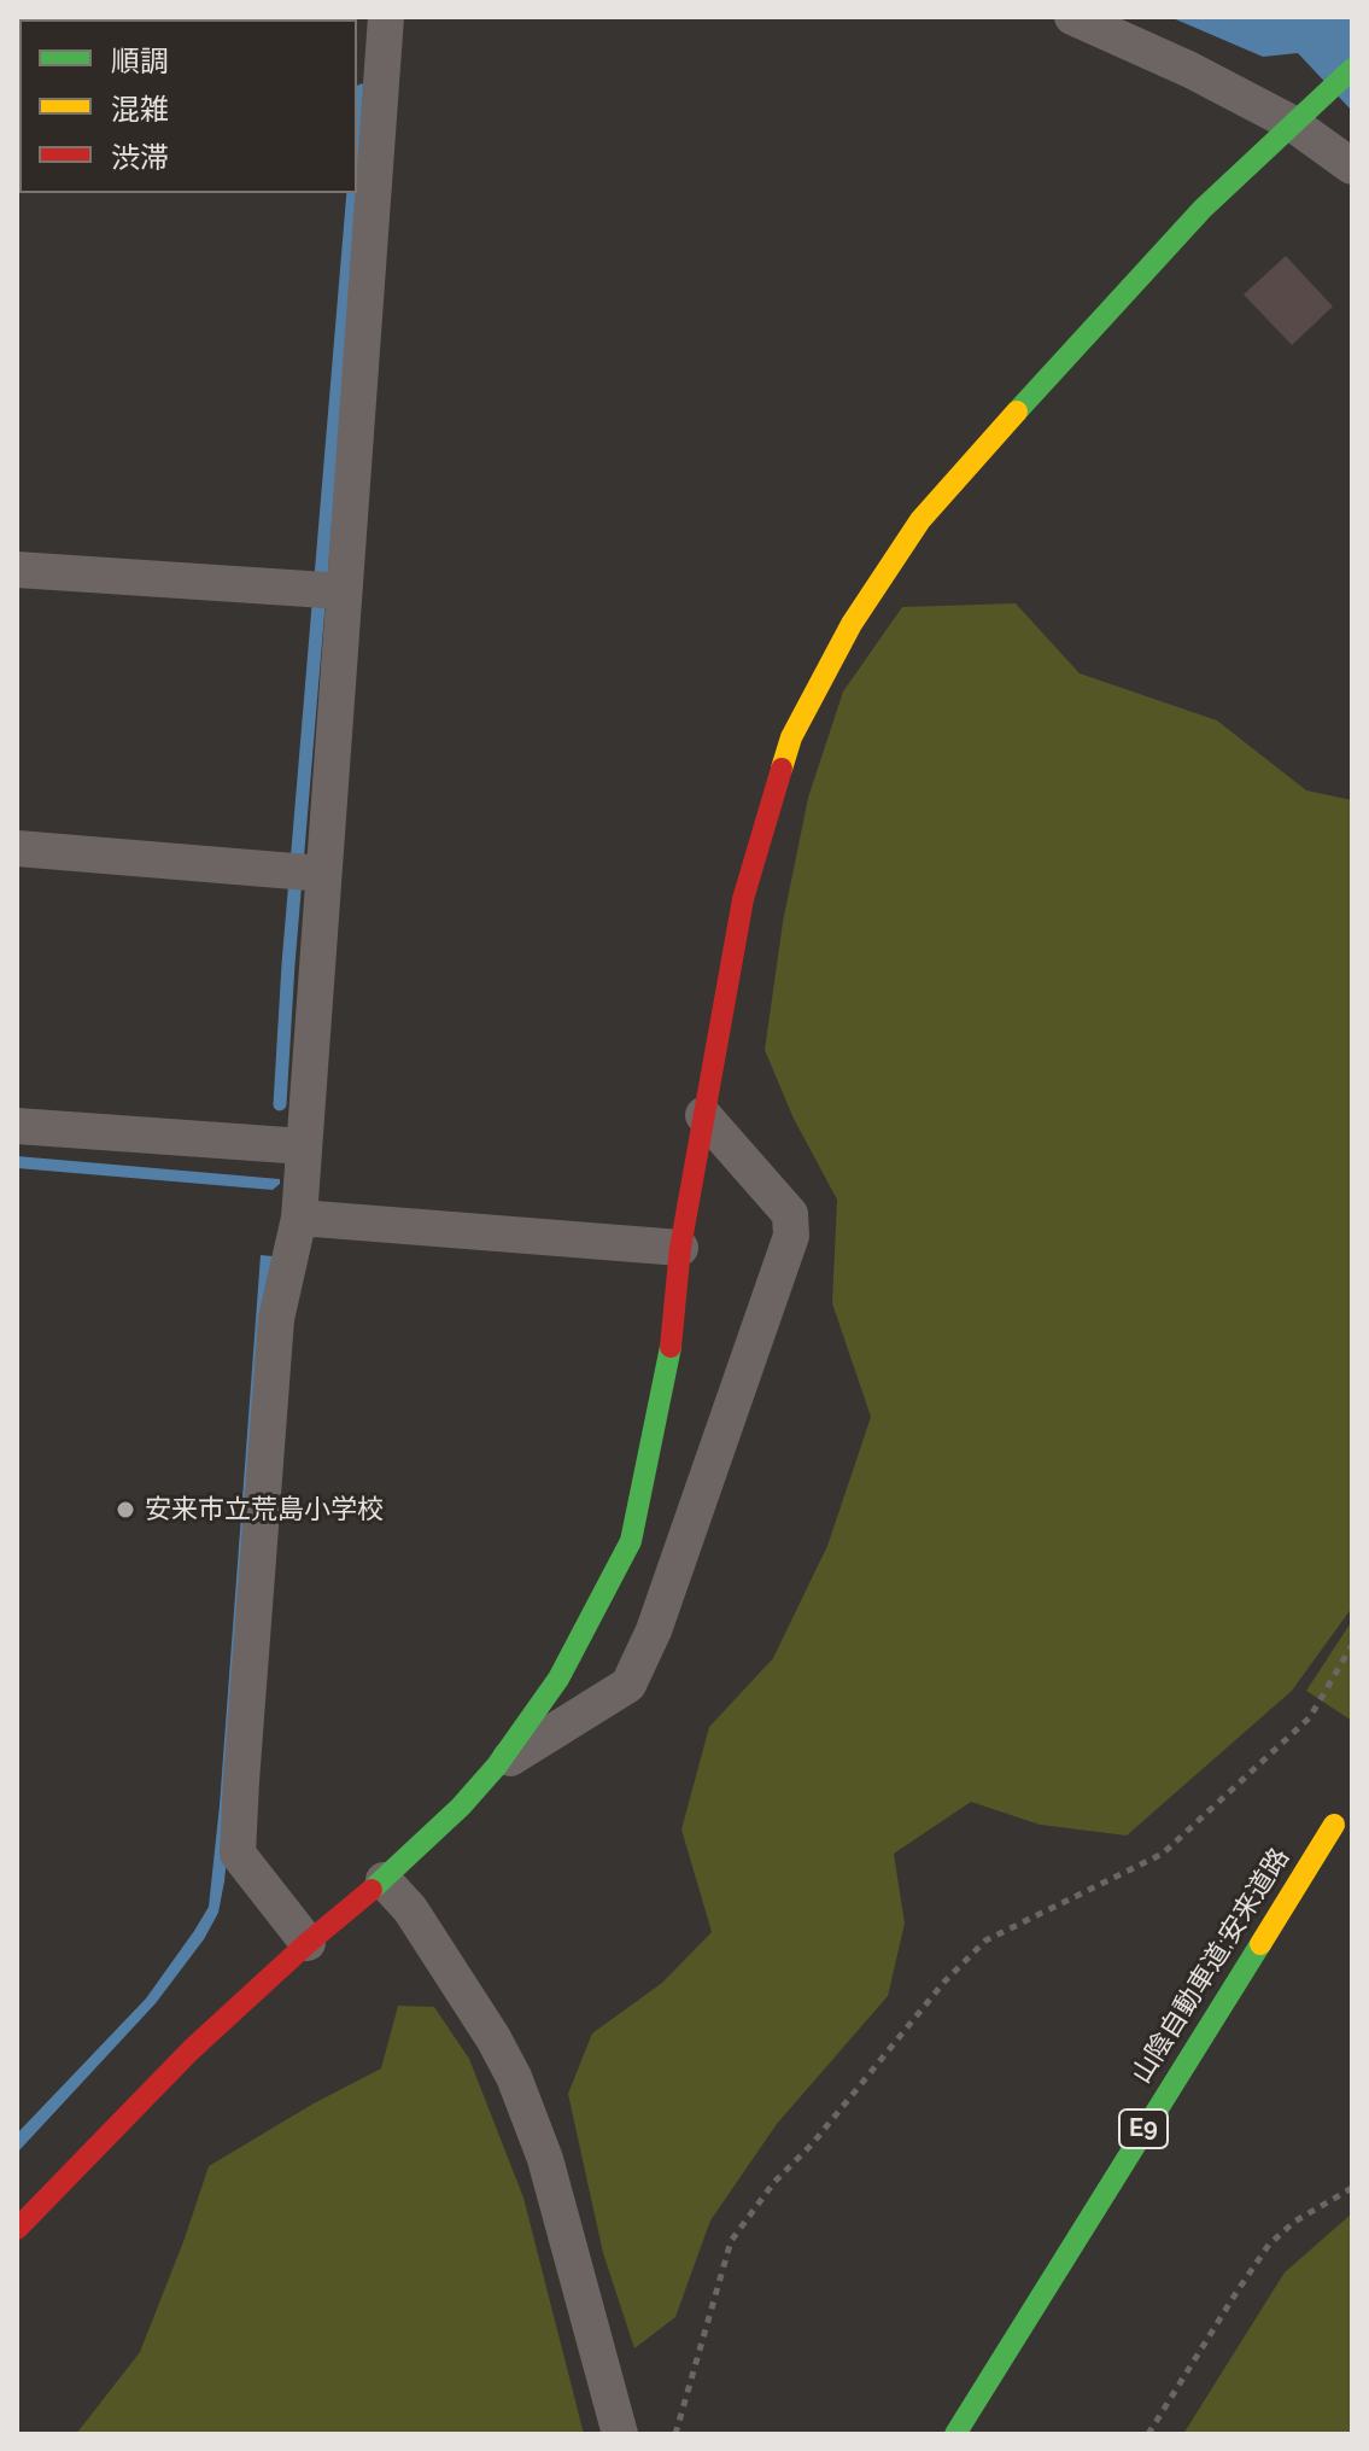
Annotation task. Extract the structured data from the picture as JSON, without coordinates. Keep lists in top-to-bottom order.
{
  "streets": {
    "main road": ["山陰自動車道;安来道路", "E9"]
  },
  "places": ["安来市立荒島小学校"],
  "legend": ["順調", "混雑", "渋滞"]
}
